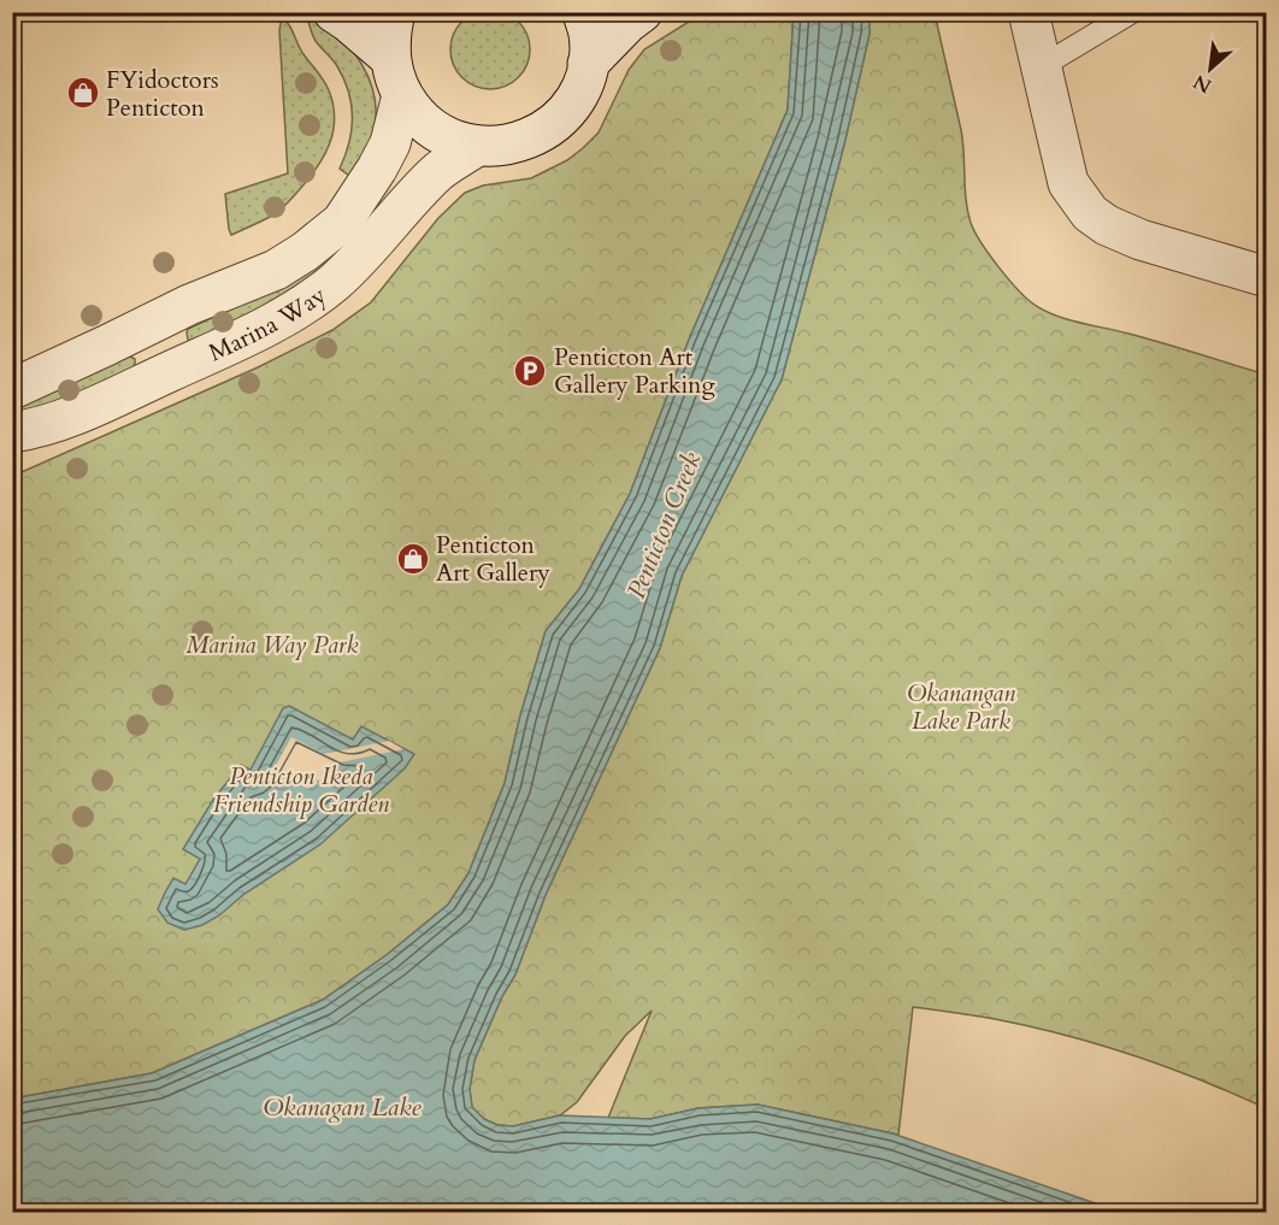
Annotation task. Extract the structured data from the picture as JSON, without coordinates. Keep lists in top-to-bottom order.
{
  "streets": {
    "street": ["Marina Way"]
  },
  "water": ["Penticton Creek", "Okanagan Lake"],
  "parks": ["Marina Way Park", "Okanangan Lake Park", "Penticton Ikeda Friendship Garden"],
  "places": {
    "shop": ["FYidoctors Penticton", "Penticton Art Gallery"],
    "parking": ["Penticton Art Gallery Parking"]
  },
  "north": "bottom left"
}
